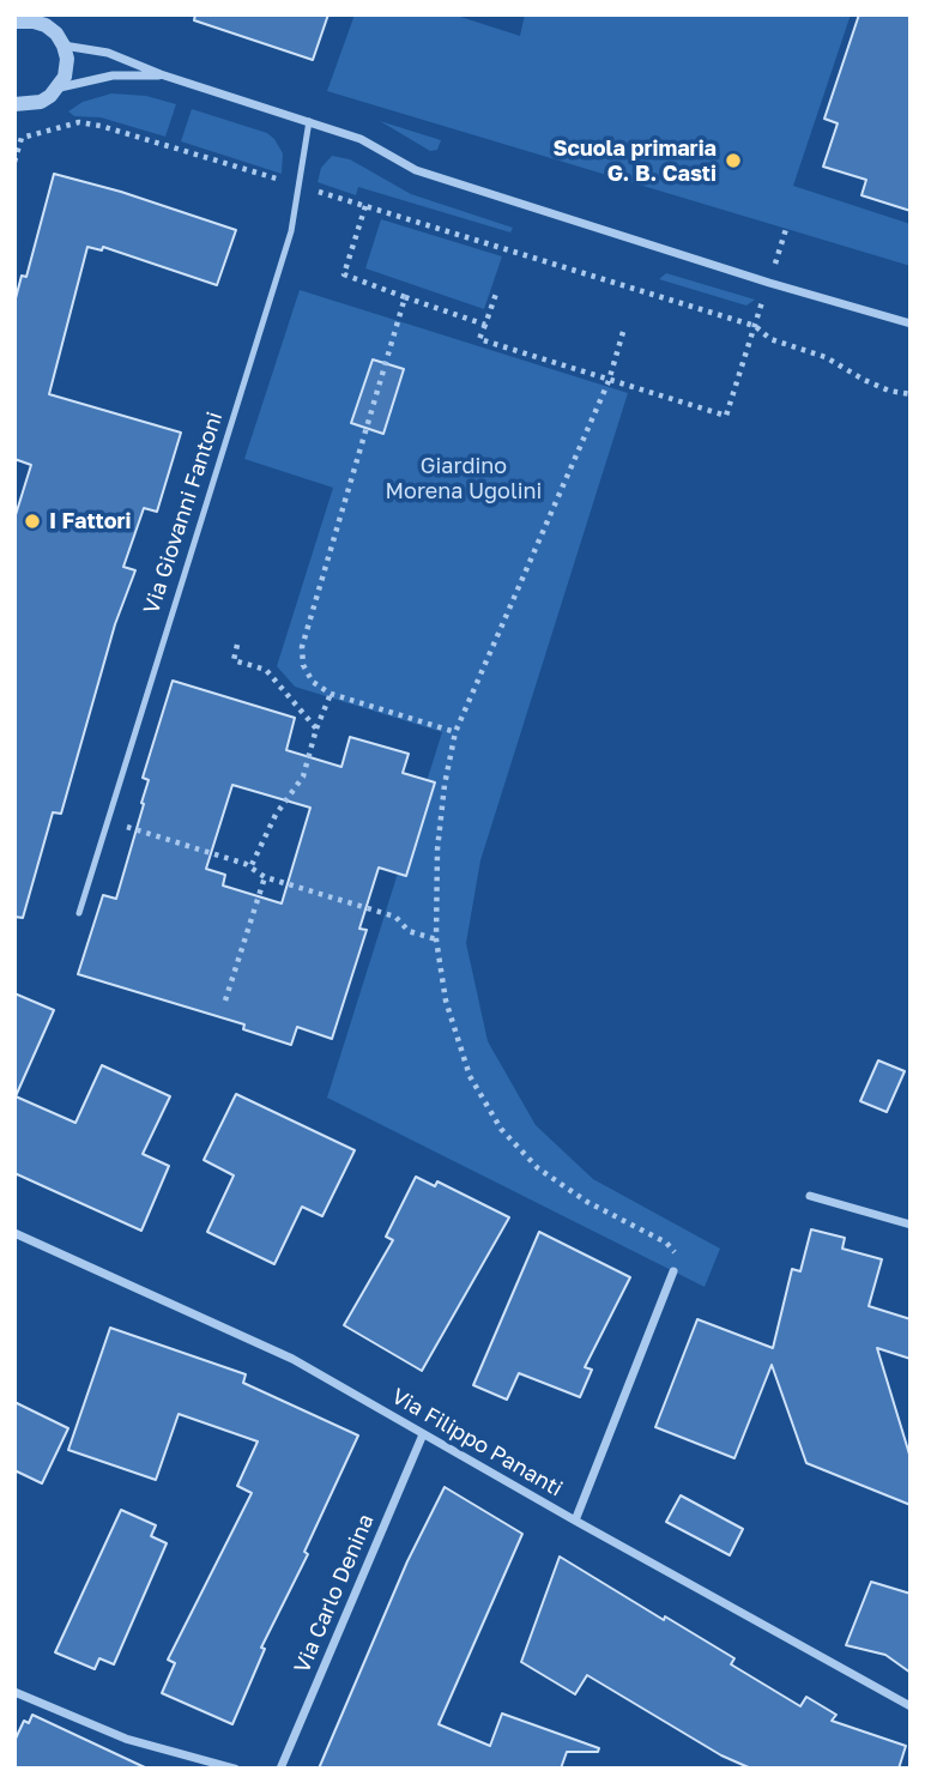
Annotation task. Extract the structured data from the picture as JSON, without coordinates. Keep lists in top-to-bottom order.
{
  "streets": {
    "street": ["Via Filippo Pananti", "Via Carlo Denina"],
    "lane": ["Via Giovanni Fantoni"]
  },
  "crossings": [
    ["Via Filippo Pananti", "Via Carlo Denina"]
  ],
  "parks": ["Giardino Morena Ugolini"],
  "places": ["Scuola primaria G. B. Casti", "I Fattori"]
}
